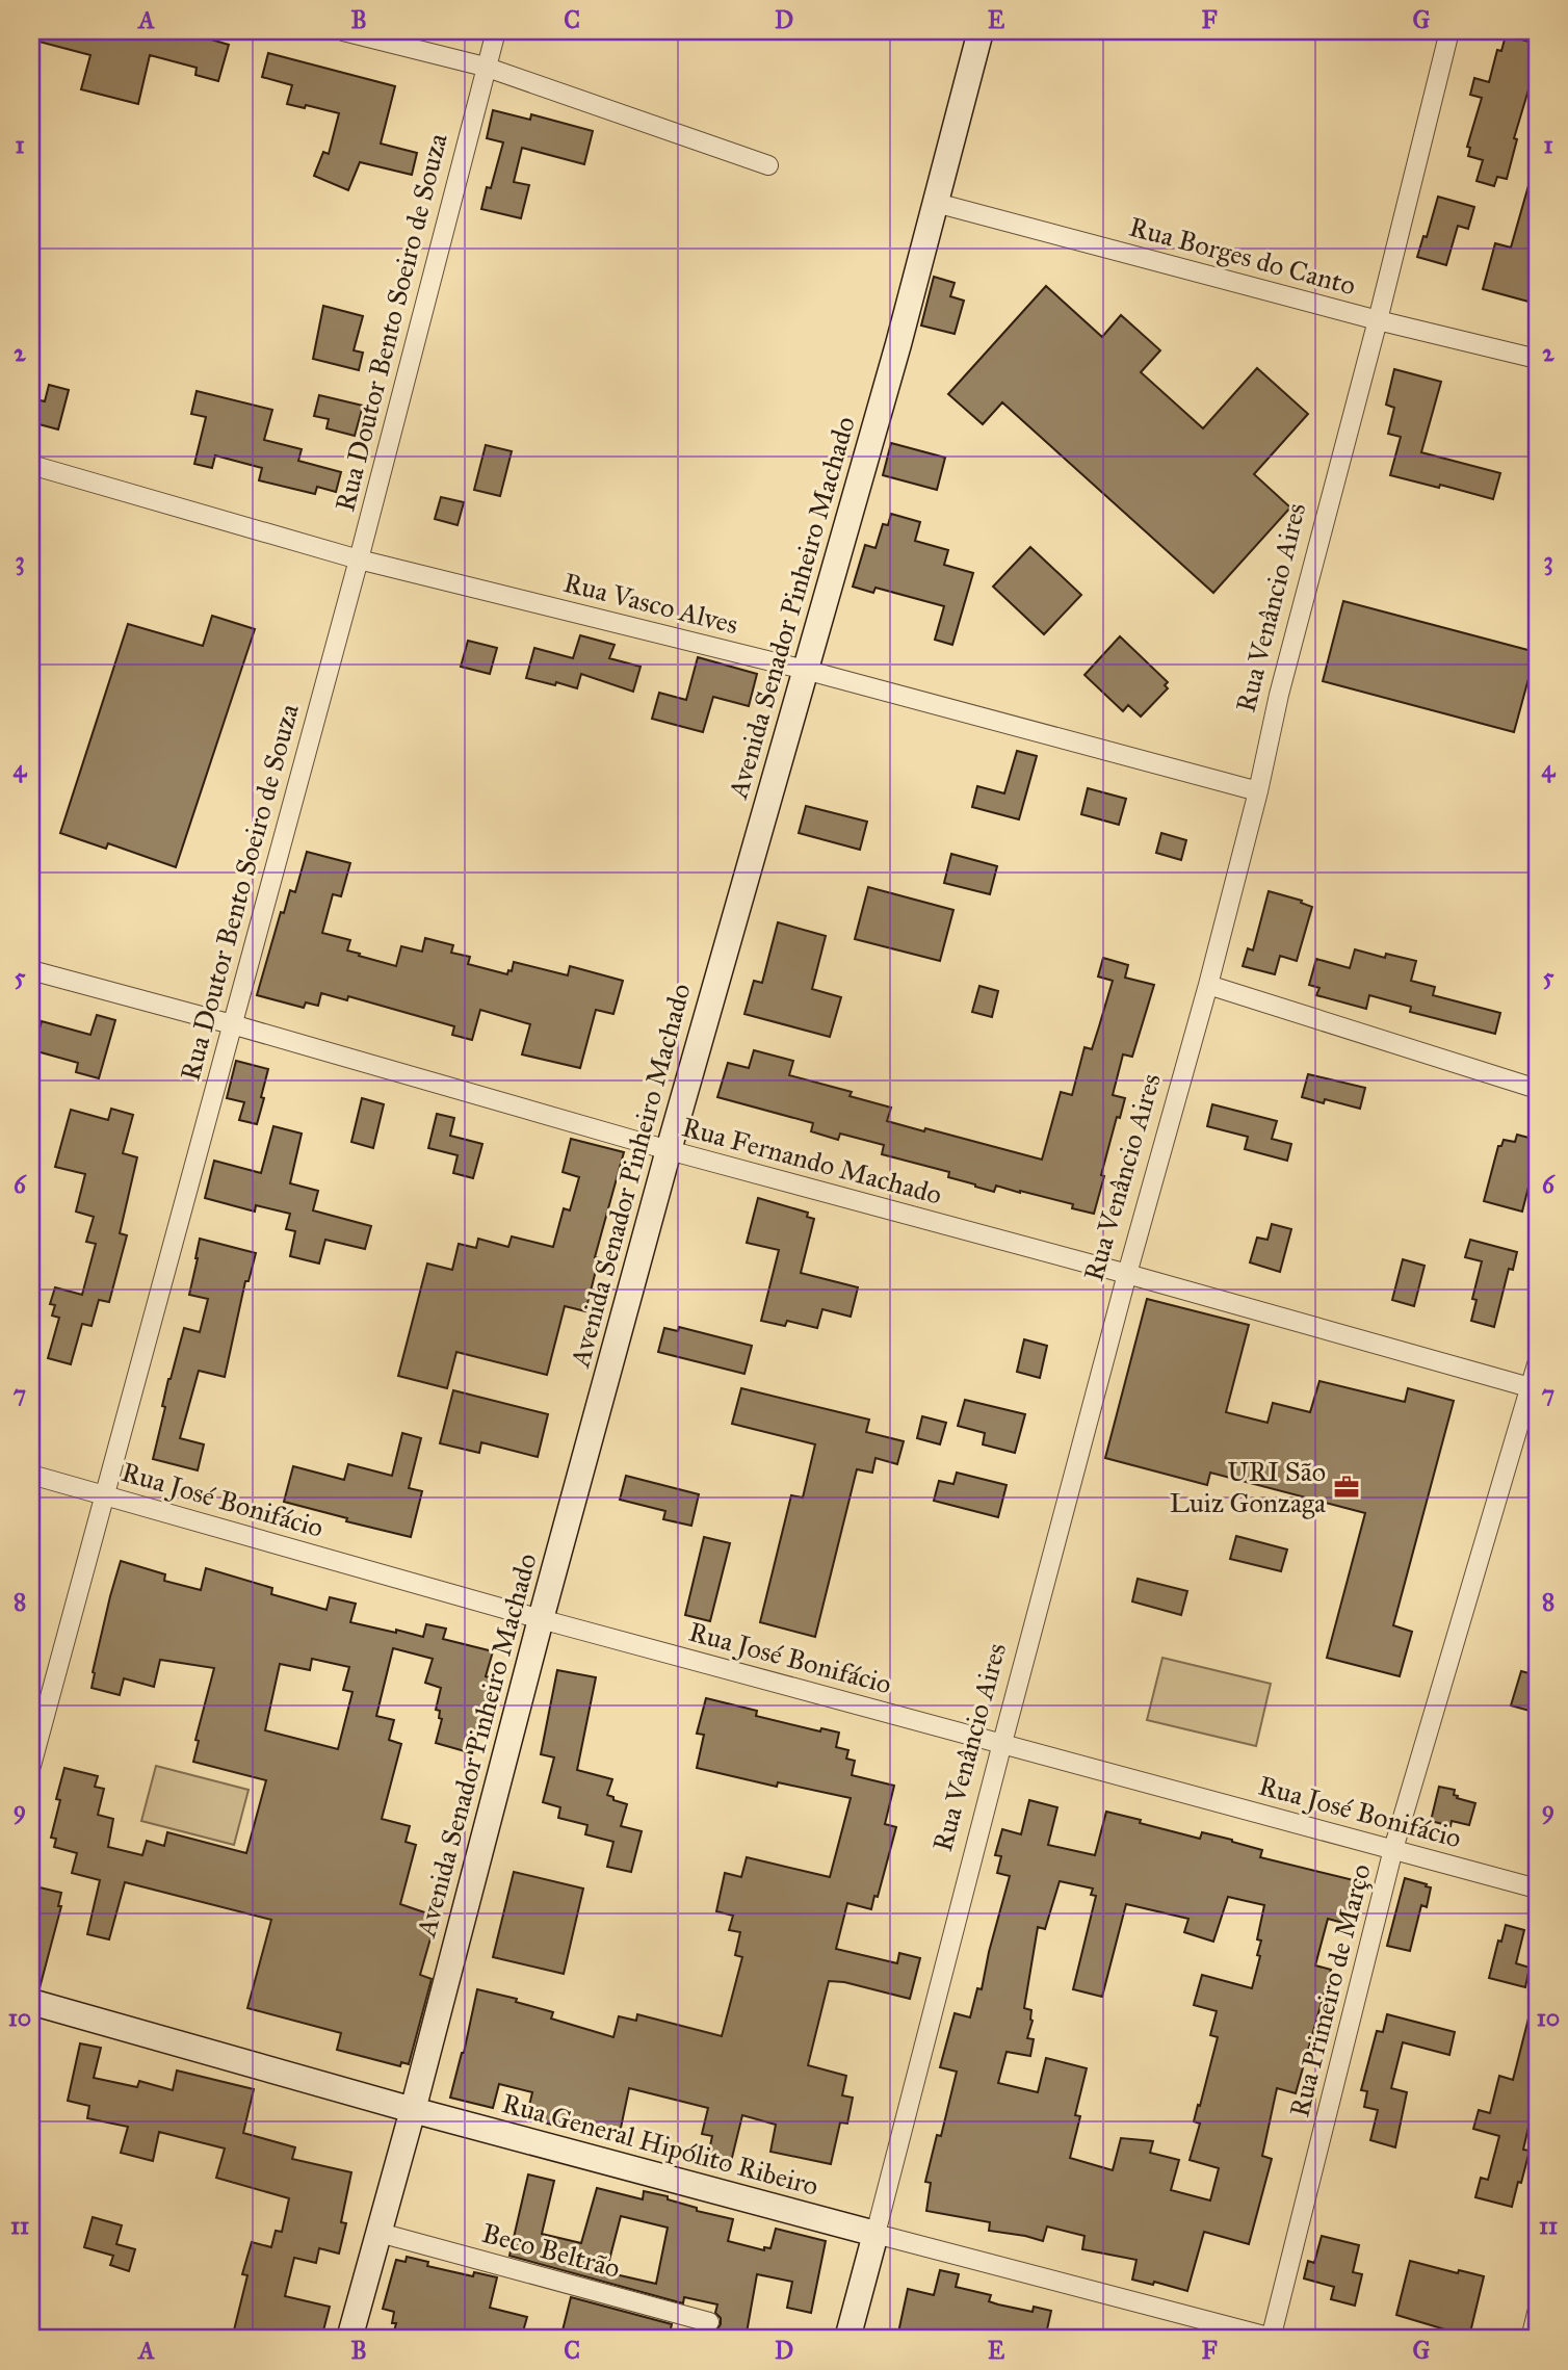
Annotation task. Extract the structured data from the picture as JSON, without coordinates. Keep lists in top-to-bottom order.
{
  "streets": {
    "main road": ["Avenida Senador Pinheiro Machado", "Rua Venâncio Aires", "Rua General Hipólito Ribeiro"],
    "street": [
      "Rua Borges do Canto",
      "Rua Doutor Bento Soeiro de Souza",
      "Rua Vasco Alves",
      "Rua Fernando Machado",
      "Rua José Bonifácio",
      "Rua Primeiro de Março",
      "Beco Beltrão"
    ]
  },
  "crossings": [
    ["Rua Borges do Canto", "Avenida Senador Pinheiro Machado"],
    ["Rua Borges do Canto", "Rua Venâncio Aires"],
    ["Rua Doutor Bento Soeiro de Souza", "Rua Vasco Alves"],
    ["Rua Doutor Bento Soeiro de Souza", "Rua Fernando Machado"],
    ["Rua Doutor Bento Soeiro de Souza", "Rua José Bonifácio"],
    ["Rua Vasco Alves", "Avenida Senador Pinheiro Machado"],
    ["Rua Vasco Alves", "Rua Venâncio Aires"],
    ["Avenida Senador Pinheiro Machado", "Rua Fernando Machado"],
    ["Avenida Senador Pinheiro Machado", "Rua José Bonifácio"],
    ["Avenida Senador Pinheiro Machado", "Rua General Hipólito Ribeiro"],
    ["Avenida Senador Pinheiro Machado", "Beco Beltrão"],
    ["Rua Venâncio Aires", "Rua Fernando Machado"],
    ["Rua Venâncio Aires", "Rua José Bonifácio"],
    ["Rua Venâncio Aires", "Rua General Hipólito Ribeiro"],
    ["Rua Fernando Machado", "Rua Primeiro de Março"],
    ["Rua José Bonifácio", "Rua Primeiro de Março"],
    ["Rua Primeiro de Março", "Rua General Hipólito Ribeiro"]
  ],
  "places": {
    "office": ["URI São Luiz Gonzaga"]
  },
  "grid": {
    "columns": [
      "A",
      "B",
      "C",
      "D",
      "E",
      "F",
      "G"
    ],
    "rows": [
      "1",
      "2",
      "3",
      "4",
      "5",
      "6",
      "7",
      "8",
      "9",
      "10",
      "11"
    ]
  }
}
